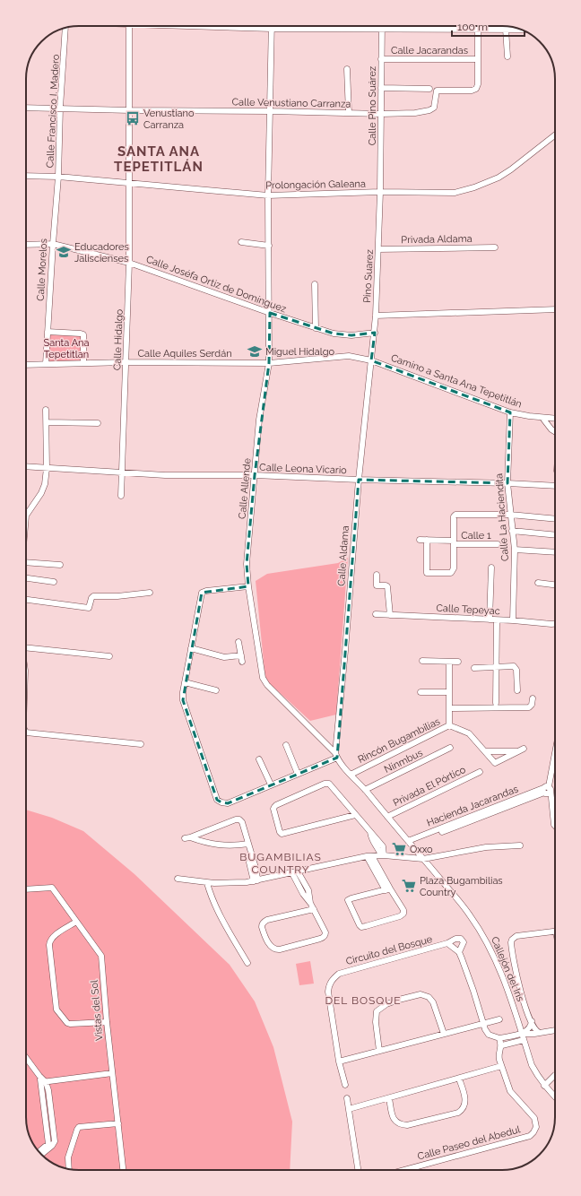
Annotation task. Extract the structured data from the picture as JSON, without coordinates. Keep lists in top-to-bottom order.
{
  "streets": {
    "street": [
      "Calle Jacarandas",
      "Calle Venustiano Carranza",
      "Calle Pino Suárez",
      "Calle Francisco I. Madero",
      "Prolongación Galeana",
      "Privada Aldama",
      "Calle Morelos",
      "Pino Suarez",
      "Calle Joséfa Ortiz de Domínguez",
      "Calle Hidalgo",
      "Calle Aquiles Serdán",
      "Camino a Santa Ana Tepetitlán",
      "Calle Leona Vicario",
      "Calle Allende",
      "Calle La Haciendita",
      "Calle 1",
      "Calle Aldama",
      "Calle Tepeyac",
      "Rincón Bugambilias",
      "Ninmbus",
      "Privada El Pórtico",
      "Hacienda Jacarandas",
      "Circuito del Bosque",
      "Callejón del Iris",
      "Vistas del Sol",
      "Calle Paseo del Abedul"
    ]
  },
  "crossings": [
    ["Calle Jacarandas", "Calle Venustiano Carranza"],
    ["Calle Jacarandas", "Calle Pino Suárez"],
    ["Calle Venustiano Carranza", "Calle Pino Suárez"],
    ["Calle Venustiano Carranza", "Calle Francisco I. Madero"],
    ["Calle Venustiano Carranza", "Calle Hidalgo"],
    ["Calle Venustiano Carranza", "Calle Allende"],
    ["Calle Pino Suárez", "Prolongación Galeana"],
    ["Calle Pino Suárez", "Pino Suarez"],
    ["Calle Francisco I. Madero", "Prolongación Galeana"],
    ["Calle Francisco I. Madero", "Calle Morelos"],
    ["Prolongación Galeana", "Calle Morelos"],
    ["Prolongación Galeana", "Pino Suarez"],
    ["Prolongación Galeana", "Calle Hidalgo"],
    ["Prolongación Galeana", "Calle Allende"],
    ["Privada Aldama", "Pino Suarez"],
    ["Calle Morelos", "Calle Joséfa Ortiz de Domínguez"],
    ["Calle Morelos", "Calle Aquiles Serdán"],
    ["Pino Suarez", "Calle Joséfa Ortiz de Domínguez"],
    ["Pino Suarez", "Calle Aquiles Serdán"],
    ["Pino Suarez", "Camino a Santa Ana Tepetitlán"],
    ["Pino Suarez", "Calle Aldama"],
    ["Calle Joséfa Ortiz de Domínguez", "Calle Hidalgo"],
    ["Calle Joséfa Ortiz de Domínguez", "Calle Allende"],
    ["Calle Hidalgo", "Calle Aquiles Serdán"],
    ["Calle Hidalgo", "Calle Leona Vicario"],
    ["Calle Aquiles Serdán", "Camino a Santa Ana Tepetitlán"],
    ["Calle Aquiles Serdán", "Calle Allende"],
    ["Calle Aquiles Serdán", "Calle Aldama"],
    ["Camino a Santa Ana Tepetitlán", "Calle La Haciendita"],
    ["Camino a Santa Ana Tepetitlán", "Calle Aldama"],
    ["Calle Leona Vicario", "Calle Allende"],
    ["Calle Leona Vicario", "Calle La Haciendita"],
    ["Calle Leona Vicario", "Calle Aldama"],
    ["Calle Allende", "Calle Aldama"],
    ["Calle Allende", "Callejón del Iris"],
    ["Calle La Haciendita", "Calle Tepeyac"],
    ["Calle Aldama", "Callejón del Iris"],
    ["Rincón Bugambilias", "Callejón del Iris"],
    ["Ninmbus", "Callejón del Iris"],
    ["Privada El Pórtico", "Callejón del Iris"],
    ["Hacienda Jacarandas", "Callejón del Iris"]
  ],
  "districts": ["SANTA ANA TEPETITLÁN", "BUGAMBILIAS COUNTRY", "DEL BOSQUE"],
  "parks": ["Santa Ana Tepetitlan"],
  "places": {
    "bus stop": ["Venustiano Carranza"],
    "school or university": ["Educadores Jaliscienses", "Miguel Hidalgo"],
    "supermarket": ["Oxxo", "Plaza Bugambilias Country"]
  },
  "scale_bar": "100 m"
}
